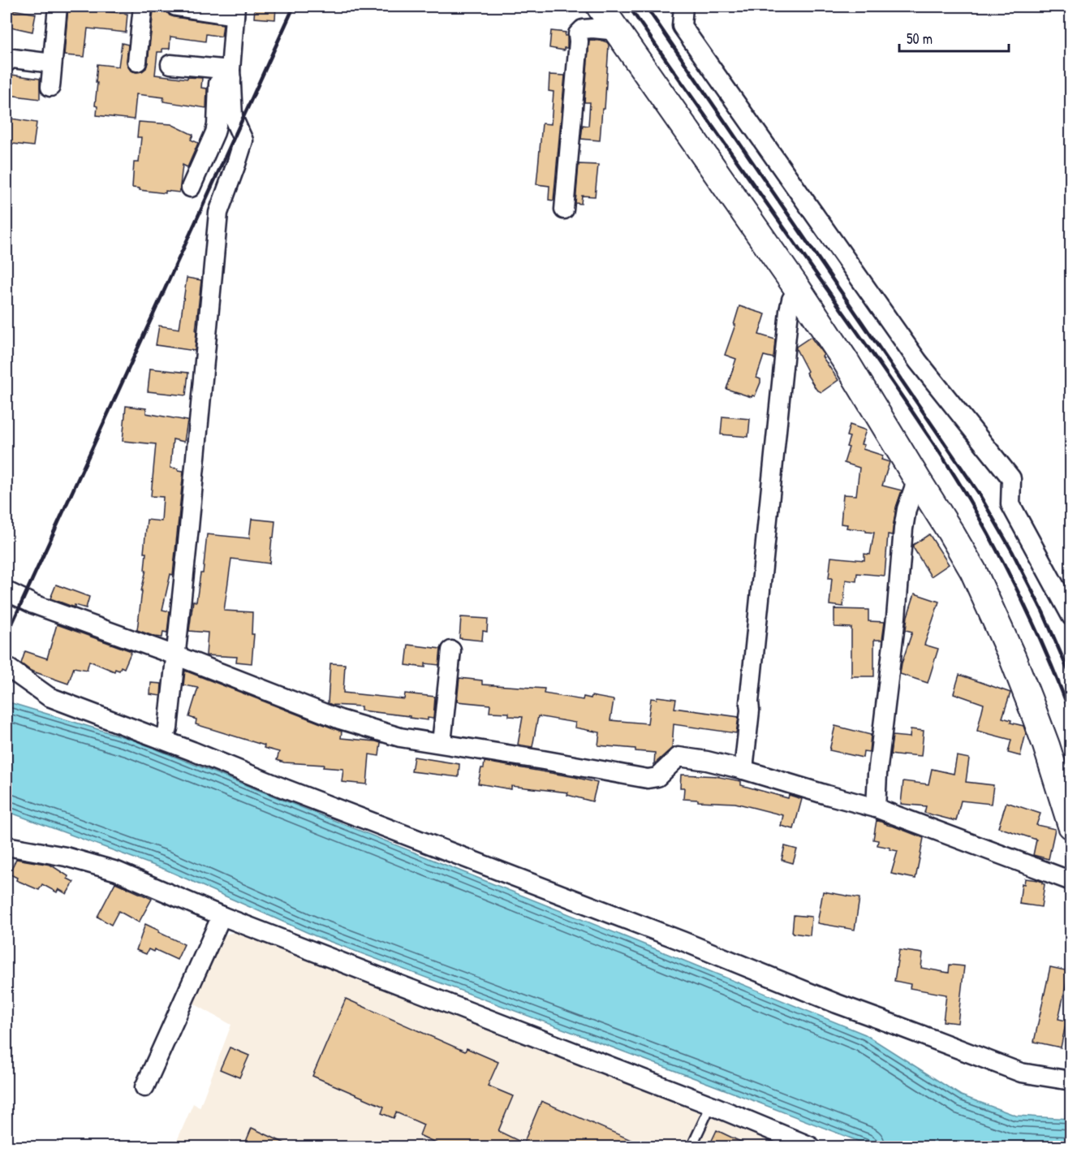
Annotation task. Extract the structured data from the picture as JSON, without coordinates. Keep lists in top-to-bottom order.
{
  "scale_bar": "50 m"
}
